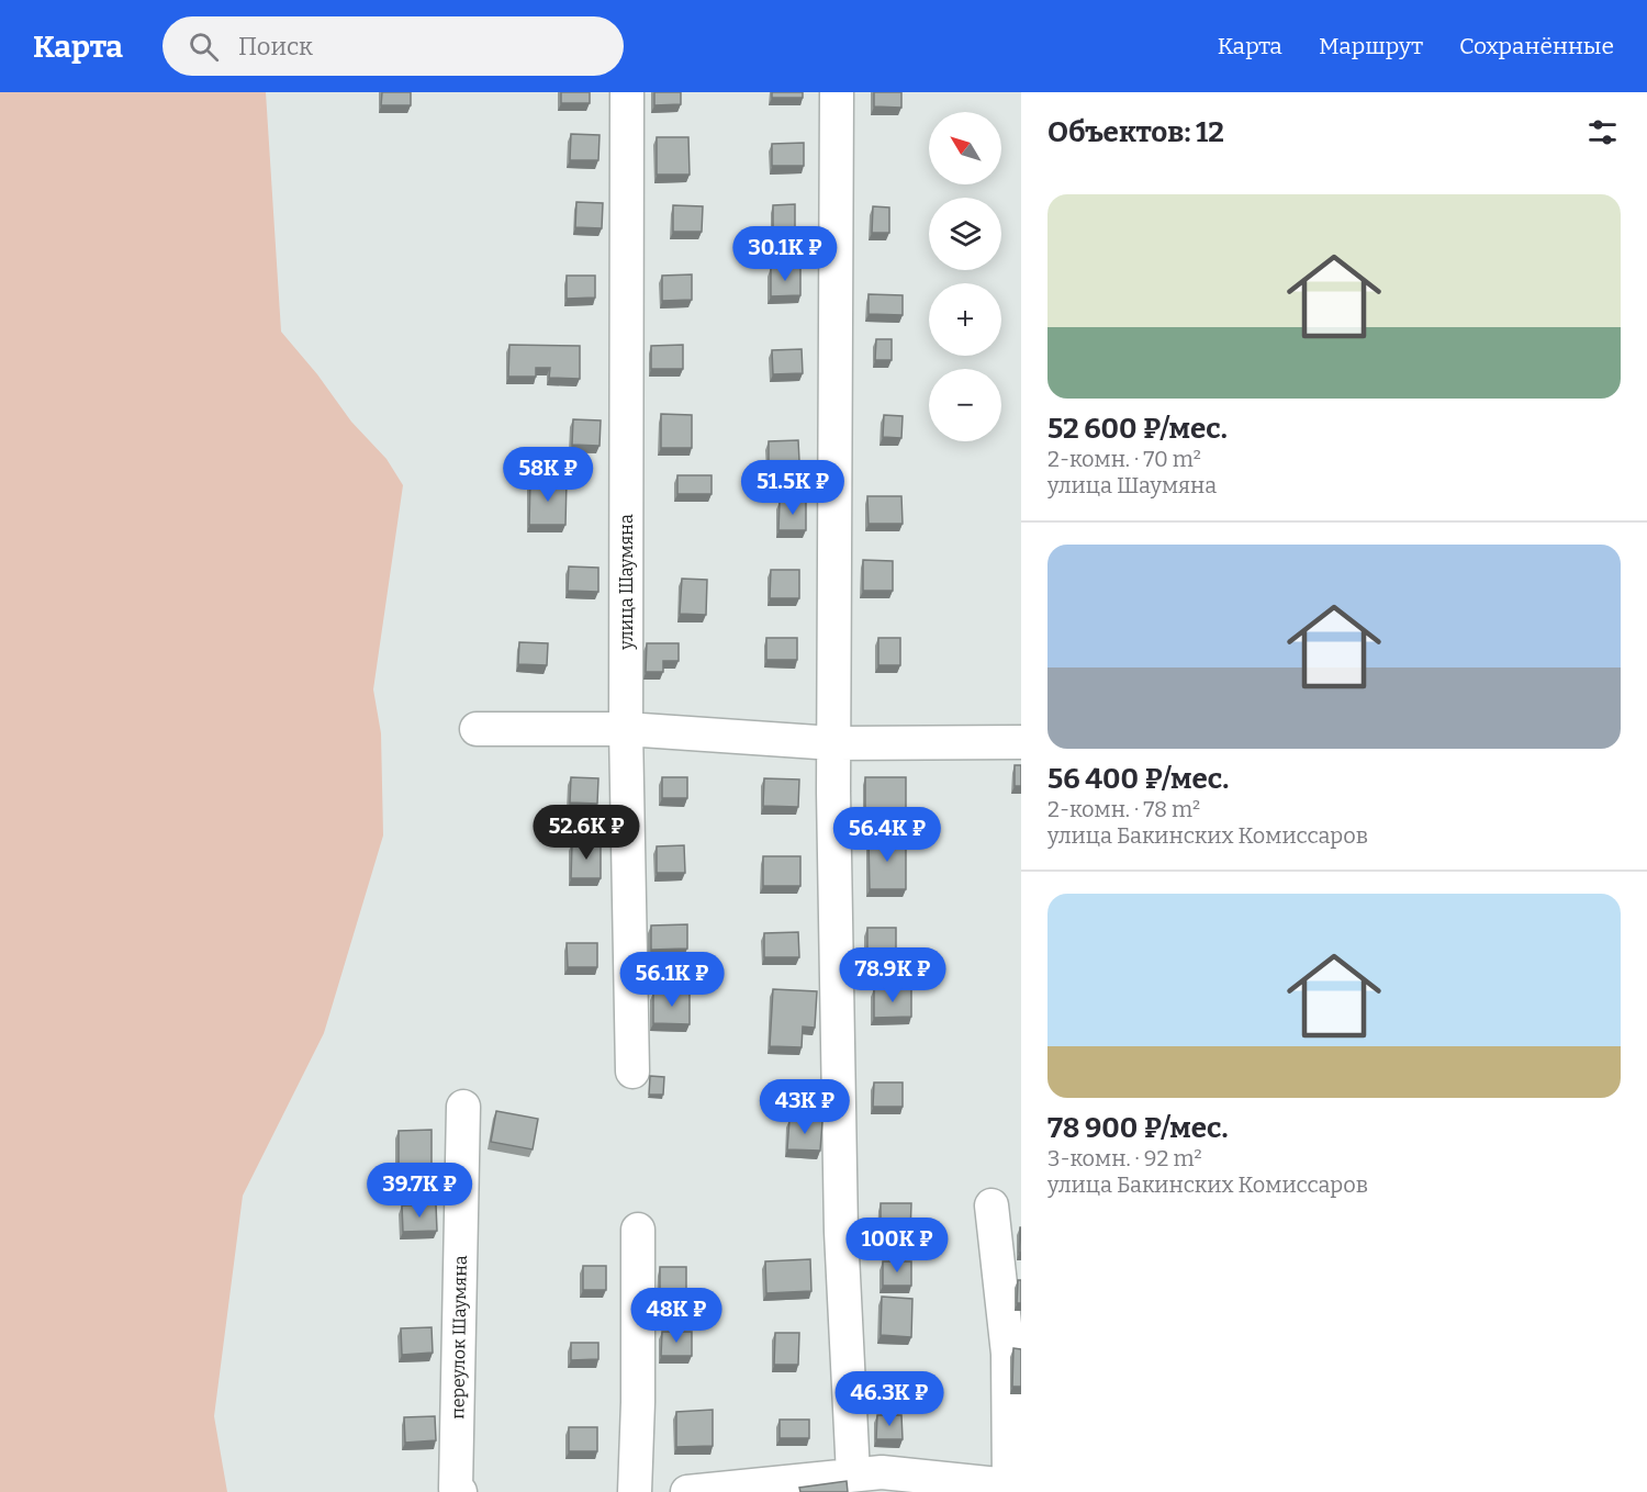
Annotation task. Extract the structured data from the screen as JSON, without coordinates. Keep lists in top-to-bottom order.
{
  "streets": {
    "street": ["улица Шаумяна", "переулок Шаумяна"]
  },
  "north": "top left",
  "page": {
    "header": "Карта",
    "search": "Поиск",
    "nav": ["Карта", "Маршрут", "Сохранённые"],
    "heading": "Объектов: 12",
    "map_buttons": ["+", "−"],
    "list": [
      {
        "name": "52 600 ₽/мес.",
        "note": "2-комн. · 70 m² · улица Шаумяна"
      },
      {
        "name": "56 400 ₽/мес.",
        "note": "2-комн. · 78 m² · улица Бакинских Комиссаров"
      },
      {
        "name": "78 900 ₽/мес.",
        "note": "3-комн. · 92 m² · улица Бакинских Комиссаров"
      }
    ],
    "price": [
      "30.1K ₽",
      "58K ₽",
      "51.5K ₽",
      "52.6K ₽",
      "56.4K ₽",
      "78.9K ₽",
      "56.1K ₽",
      "43K ₽",
      "39.7K ₽",
      "100K ₽",
      "48K ₽",
      "46.3K ₽"
    ]
  }
}
